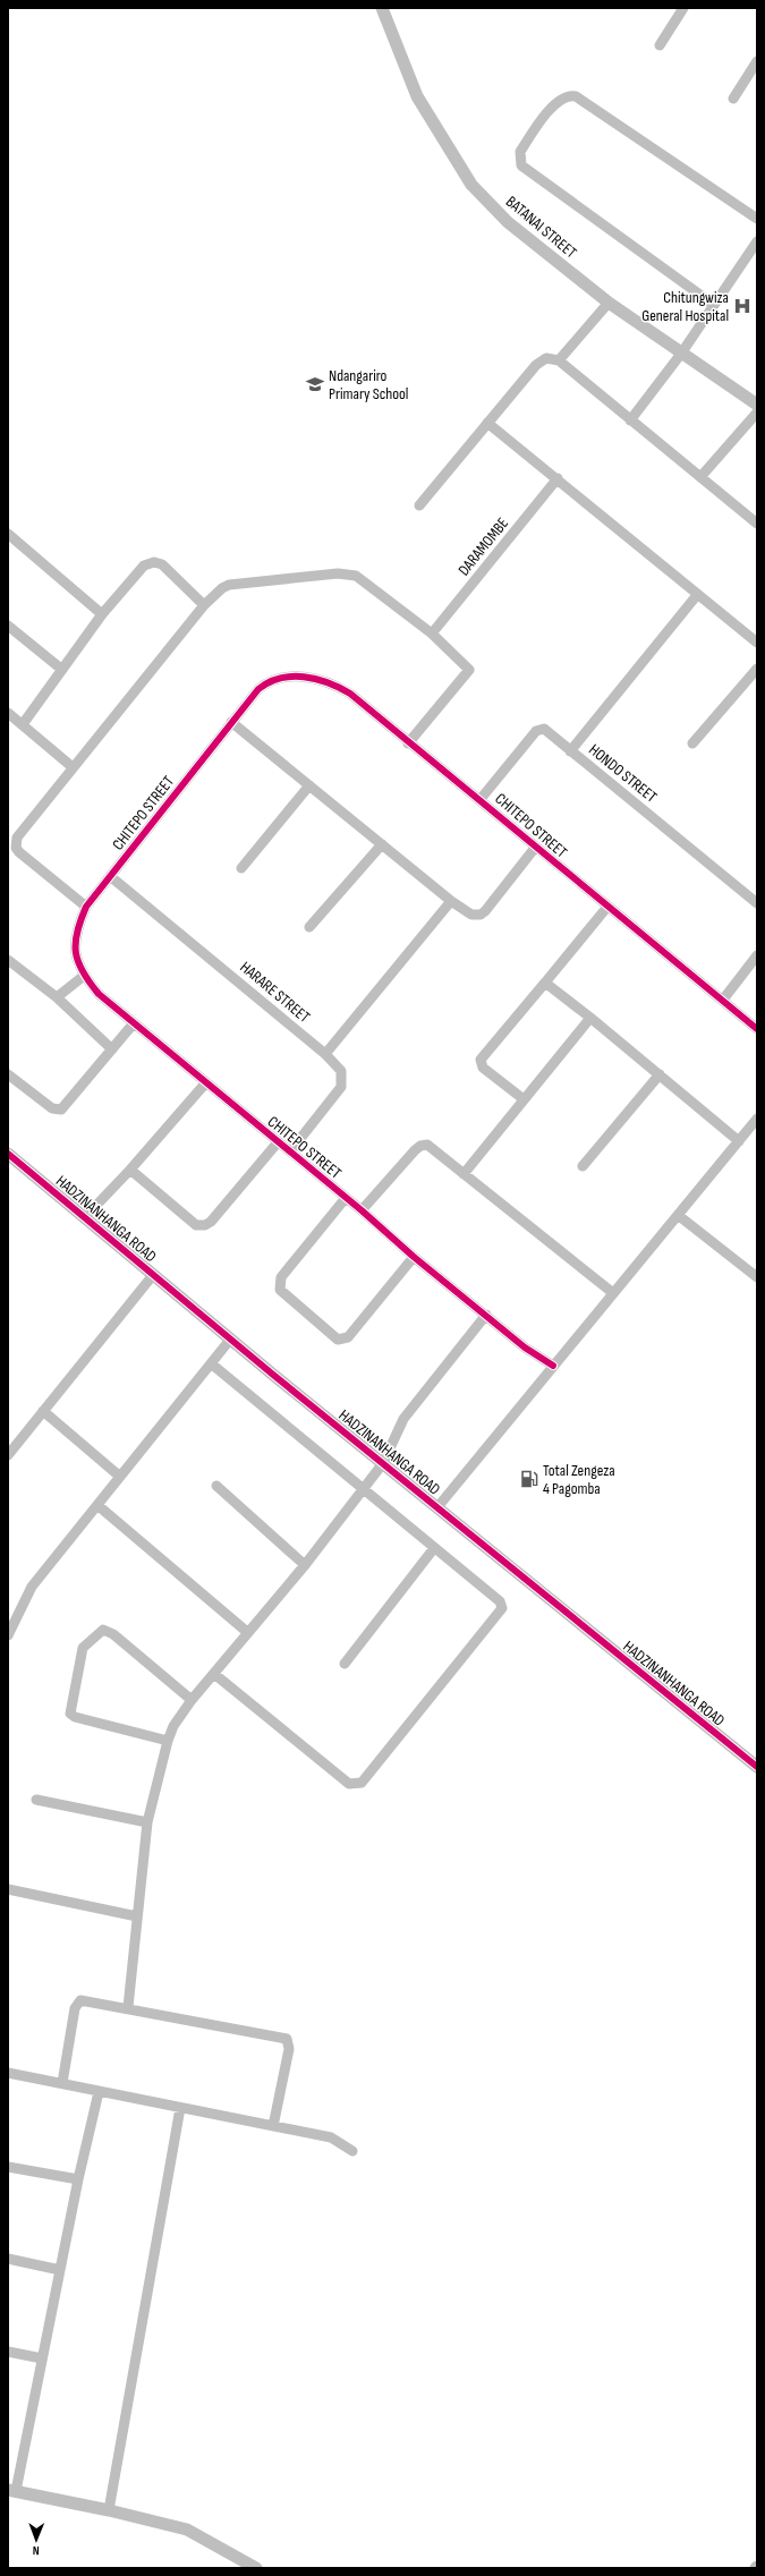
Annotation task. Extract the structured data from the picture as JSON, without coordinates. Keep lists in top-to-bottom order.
{
  "streets": {
    "street": [
      "BATANAI STREET",
      "DARAMOMBE",
      "HONDO STREET",
      "CHITEPO STREET",
      "HARARE STREET",
      "HADZINANHANGA ROAD"
    ]
  },
  "crossings": [
    ["HONDO STREET", "CHITEPO STREET"],
    ["CHITEPO STREET", "HARARE STREET"]
  ],
  "places": {
    "hospital": ["Chitungwiza General Hospital"],
    "school or university": ["Ndangariro Primary School"],
    "fuel station": ["Total Zengeza 4 Pagomba"]
  },
  "north": "bottom"
}
